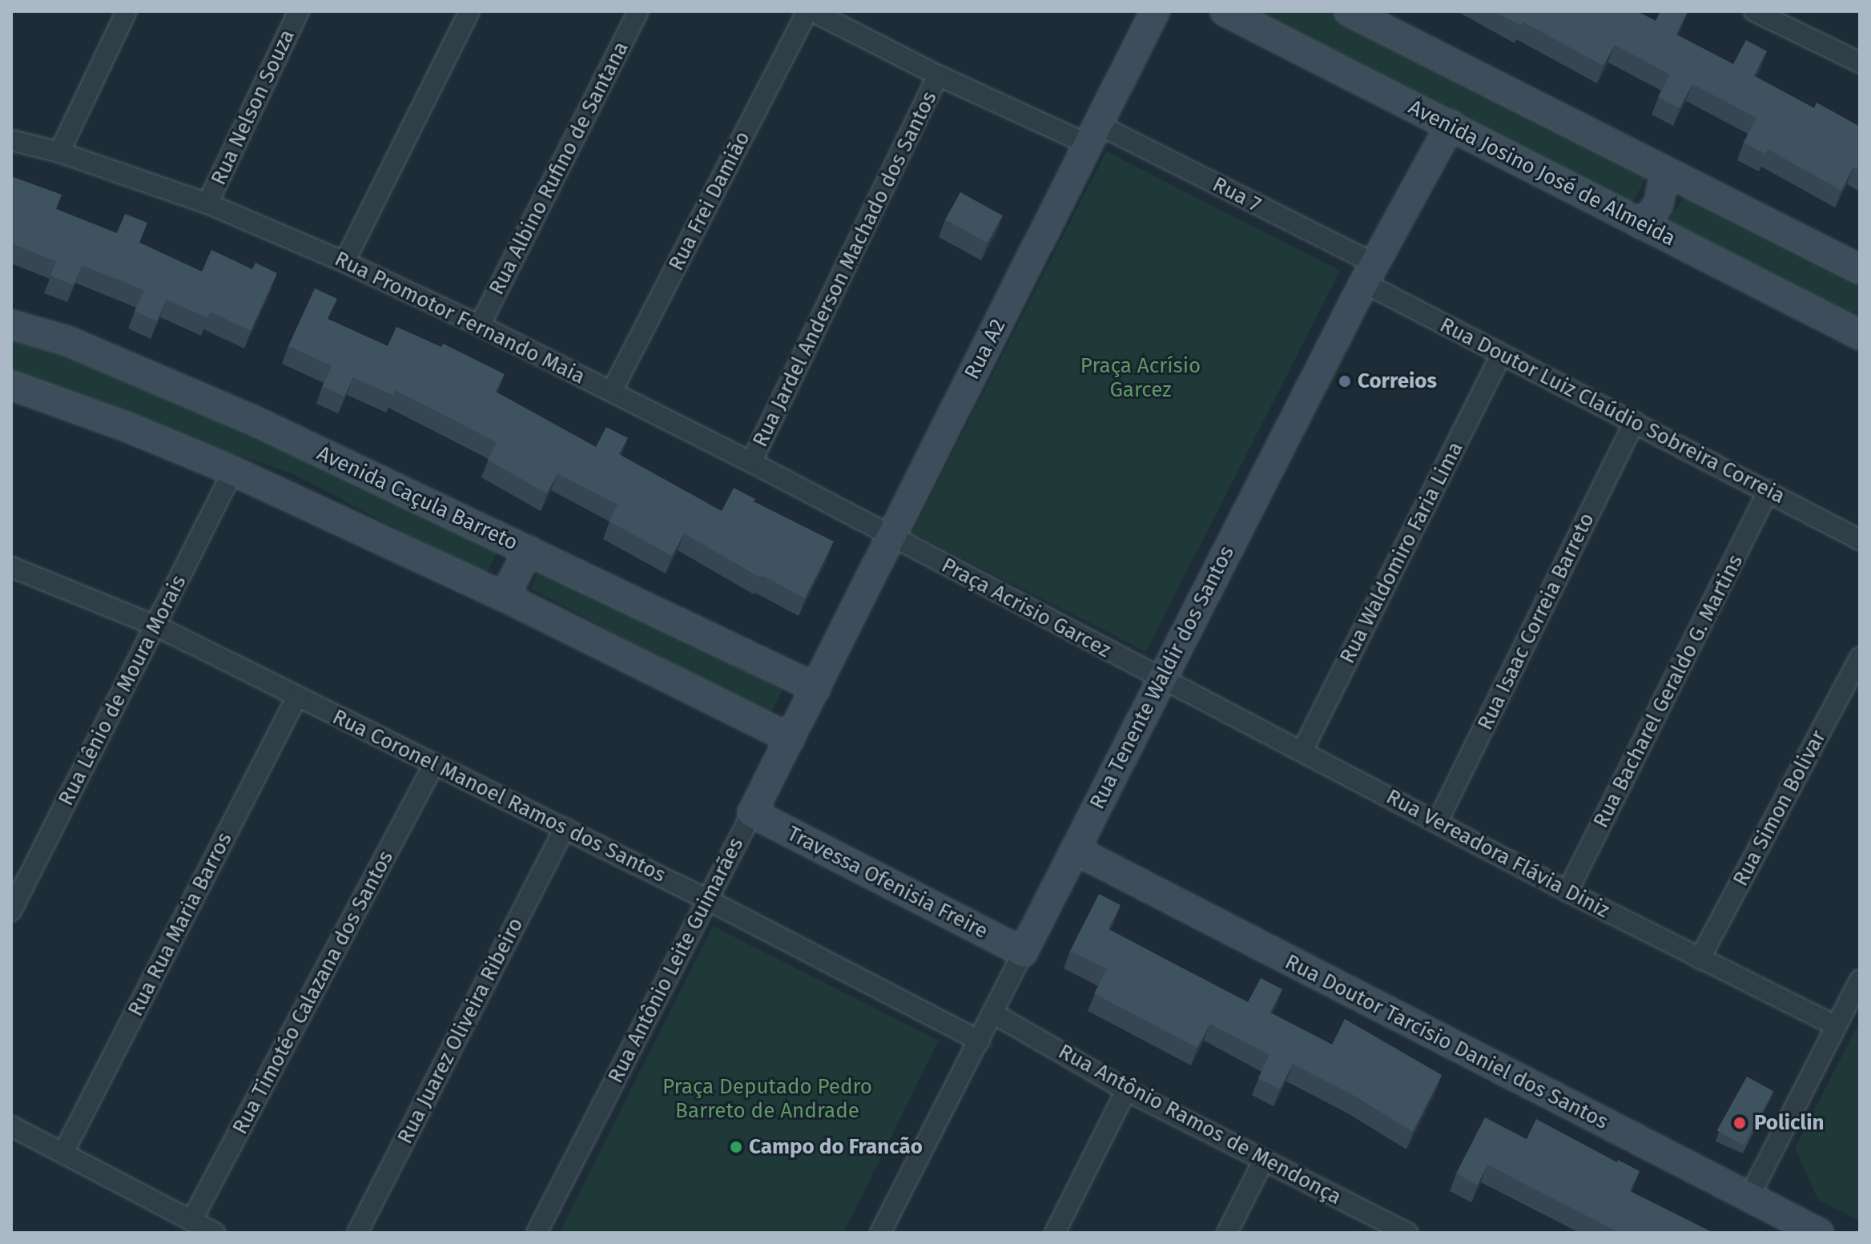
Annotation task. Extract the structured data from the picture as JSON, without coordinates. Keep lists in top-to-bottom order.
{
  "streets": {
    "street": [
      "Rua Nelson Souza",
      "Rua Albino Rufino de Santana",
      "Avenida Josino José de Almeida",
      "Rua 7",
      "Rua Frei Damião",
      "Rua Jardel Anderson Machado dos Santos",
      "Rua Promotor Fernando Maia",
      "Rua A2",
      "Rua Doutor Luiz Claúdio Sobreira Correia",
      "Avenida Caçula Barreto",
      "Rua Waldomiro Faria Lima",
      "Praça Acrisio Garcez",
      "Rua Isaac Correia Barreto",
      "Rua Tenente Waldir dos Santos",
      "Rua Lênio de Moura Morais",
      "Rua Bacharel Geraldo G. Martins",
      "Rua Coronel Manoel Ramos dos Santos",
      "Rua Simon Bolivar",
      "Rua Vereadora Flávia Diniz",
      "Travessa Ofenisia Freire",
      "Rua Rua Maria Barros",
      "Rua Antônio Leite Guimarães",
      "Rua Timotéo Calazana dos Santos",
      "Rua Juarez Oliveira Ribeiro",
      "Rua Doutor Tarcísio Daniel dos Santos",
      "Rua Antônio Ramos de Mendonça"
    ]
  },
  "crossings": [
    ["Rua Nelson Souza", "Rua Promotor Fernando Maia"],
    ["Rua Albino Rufino de Santana", "Rua Promotor Fernando Maia"],
    ["Avenida Josino José de Almeida", "Rua Tenente Waldir dos Santos"],
    ["Rua 7", "Rua Frei Damião"],
    ["Rua 7", "Rua Jardel Anderson Machado dos Santos"],
    ["Rua 7", "Rua A2"],
    ["Rua 7", "Rua Doutor Luiz Claúdio Sobreira Correia"],
    ["Rua 7", "Rua Tenente Waldir dos Santos"],
    ["Rua Frei Damião", "Rua Promotor Fernando Maia"],
    ["Rua Jardel Anderson Machado dos Santos", "Rua Promotor Fernando Maia"],
    ["Rua Promotor Fernando Maia", "Rua A2"],
    ["Rua Promotor Fernando Maia", "Praça Acrisio Garcez"],
    ["Rua A2", "Avenida Caçula Barreto"],
    ["Rua A2", "Praça Acrisio Garcez"],
    ["Rua A2", "Rua Antônio Leite Guimarães"],
    ["Rua Doutor Luiz Claúdio Sobreira Correia", "Rua Waldomiro Faria Lima"],
    ["Rua Doutor Luiz Claúdio Sobreira Correia", "Rua Isaac Correia Barreto"],
    ["Rua Doutor Luiz Claúdio Sobreira Correia", "Rua Tenente Waldir dos Santos"],
    ["Rua Doutor Luiz Claúdio Sobreira Correia", "Rua Bacharel Geraldo G. Martins"],
    ["Avenida Caçula Barreto", "Rua Antônio Leite Guimarães"],
    ["Rua Waldomiro Faria Lima", "Rua Vereadora Flávia Diniz"],
    ["Praça Acrisio Garcez", "Rua Tenente Waldir dos Santos"],
    ["Praça Acrisio Garcez", "Rua Vereadora Flávia Diniz"],
    ["Rua Isaac Correia Barreto", "Rua Vereadora Flávia Diniz"],
    ["Rua Tenente Waldir dos Santos", "Rua Coronel Manoel Ramos dos Santos"],
    ["Rua Tenente Waldir dos Santos", "Rua Vereadora Flávia Diniz"],
    ["Rua Tenente Waldir dos Santos", "Travessa Ofenisia Freire"],
    ["Rua Tenente Waldir dos Santos", "Rua Doutor Tarcísio Daniel dos Santos"],
    ["Rua Tenente Waldir dos Santos", "Rua Antônio Ramos de Mendonça"],
    ["Rua Lênio de Moura Morais", "Rua Coronel Manoel Ramos dos Santos"],
    ["Rua Bacharel Geraldo G. Martins", "Rua Vereadora Flávia Diniz"],
    ["Rua Coronel Manoel Ramos dos Santos", "Rua Rua Maria Barros"],
    ["Rua Coronel Manoel Ramos dos Santos", "Rua Antônio Leite Guimarães"],
    ["Rua Coronel Manoel Ramos dos Santos", "Rua Timotéo Calazana dos Santos"],
    ["Rua Coronel Manoel Ramos dos Santos", "Rua Juarez Oliveira Ribeiro"],
    ["Rua Simon Bolivar", "Rua Vereadora Flávia Diniz"],
    ["Travessa Ofenisia Freire", "Rua Antônio Leite Guimarães"]
  ],
  "parks": ["Praça Acrísio Garcez", "Praça Deputado Pedro Barreto de Andrade"],
  "places": ["Correios", "Policlin", "Campo do Francão"]
}
